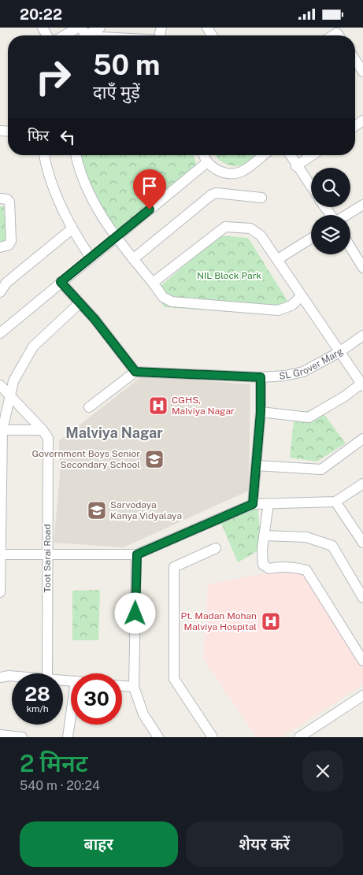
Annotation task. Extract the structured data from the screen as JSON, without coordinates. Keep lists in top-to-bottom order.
{
  "streets": {
    "street": ["SL Grover Marg", "Toot Sarai Road"]
  },
  "districts": ["Malviya Nagar"],
  "parks": ["NIL Block Park"],
  "places": {
    "hospital": ["CGHS, Malviya Nagar", "Pt. Madan Mohan Malviya Hospital"],
    "school or university": ["Government Boys Senior Secondary School", "Sarvodaya Kanya Vidyalaya"]
  },
  "page": {
    "status": "20:22",
    "turn": ["50 m", "दाएँ मुड़ें"],
    "then": "फिर",
    "speed": "28 km/h",
    "limit": "30",
    "heading": ["2 मिनट", "540 m · 20:24"],
    "buttons": ["बाहर", "शेयर करें"]
  }
}
